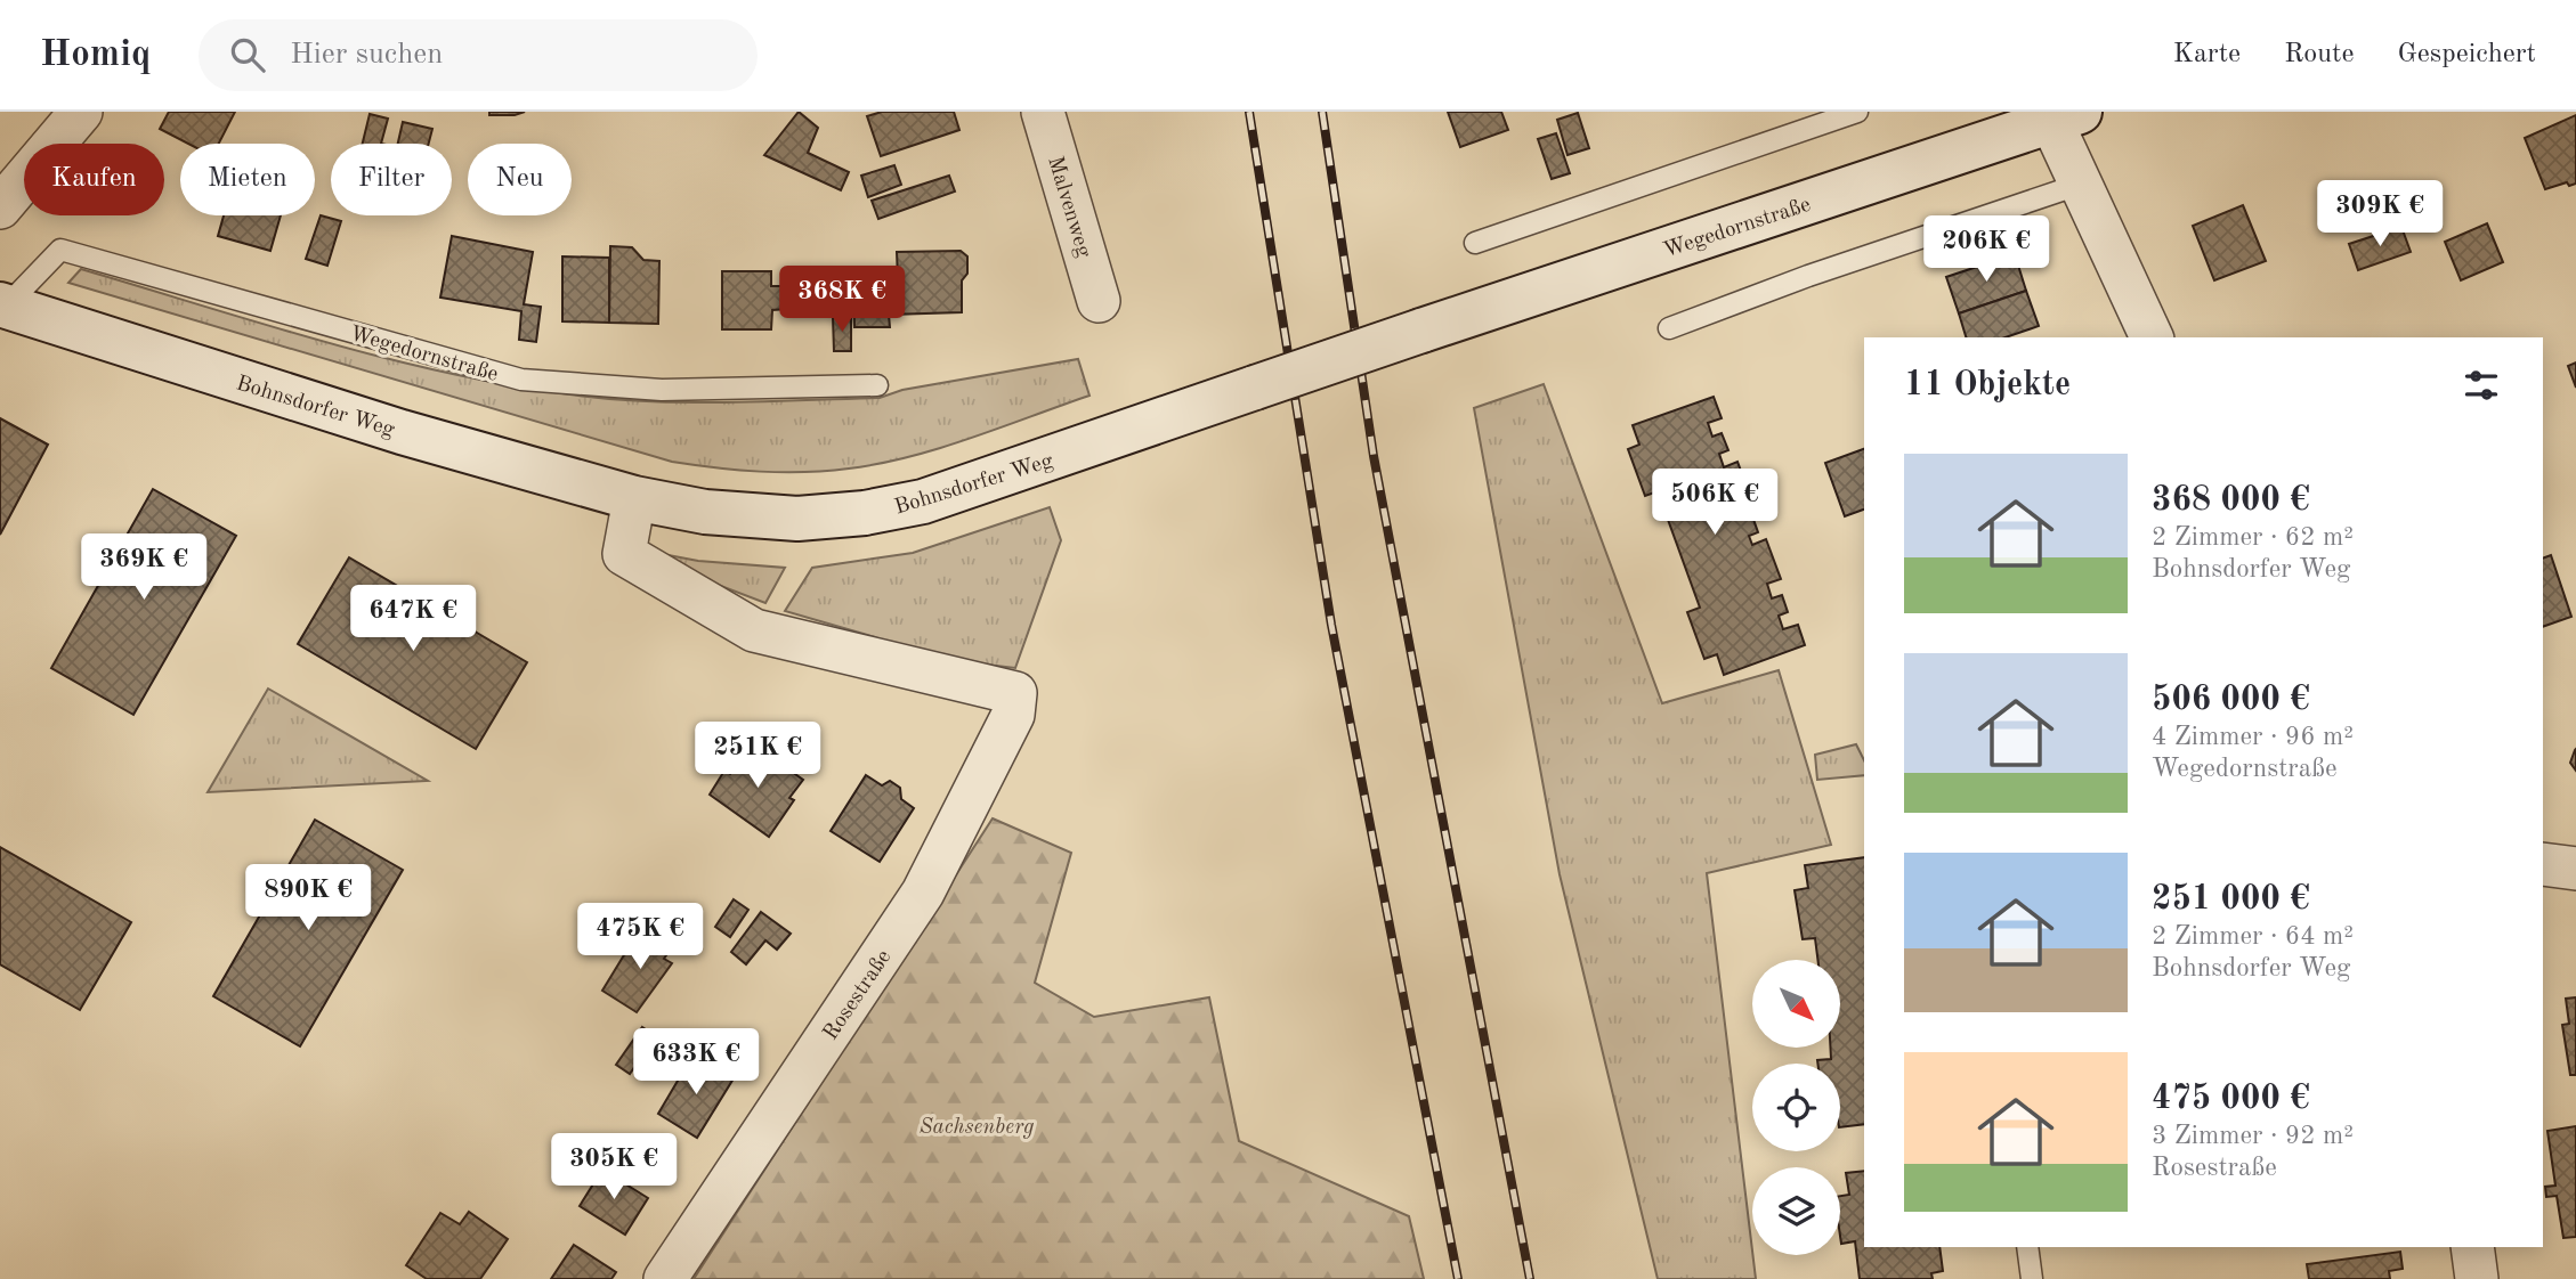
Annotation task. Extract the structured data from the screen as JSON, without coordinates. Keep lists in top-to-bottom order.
{
  "streets": {
    "street": [
      "Malvenweg",
      "Wegedornstraße",
      "Bohnsdorfer Weg",
      "Rosestraße"
    ]
  },
  "crossings": [
    ["Wegedornstraße", "Bohnsdorfer Weg"],
    ["Bohnsdorfer Weg", "Rosestraße"]
  ],
  "parks": ["Sachsenberg"],
  "north": "bottom right",
  "page": {
    "header": "Homiq",
    "search": "Hier suchen",
    "nav": ["Karte", "Route", "Gespeichert"],
    "chip": [
      "Kaufen",
      "Mieten",
      "Filter",
      "Neu"
    ],
    "price": [
      "309K €",
      "206K €",
      "368K €",
      "506K €",
      "369K €",
      "647K €",
      "251K €",
      "890K €",
      "475K €",
      "633K €",
      "305K €"
    ],
    "heading": "11 Objekte",
    "list": [
      {
        "name": "368 000 €",
        "note": "2 Zimmer · 62 m² · Bohnsdorfer Weg"
      },
      {
        "name": "506 000 €",
        "note": "4 Zimmer · 96 m² · Wegedornstraße"
      },
      {
        "name": "251 000 €",
        "note": "2 Zimmer · 64 m² · Bohnsdorfer Weg"
      },
      {
        "name": "475 000 €",
        "note": "3 Zimmer · 92 m² · Rosestraße"
      }
    ]
  }
}
